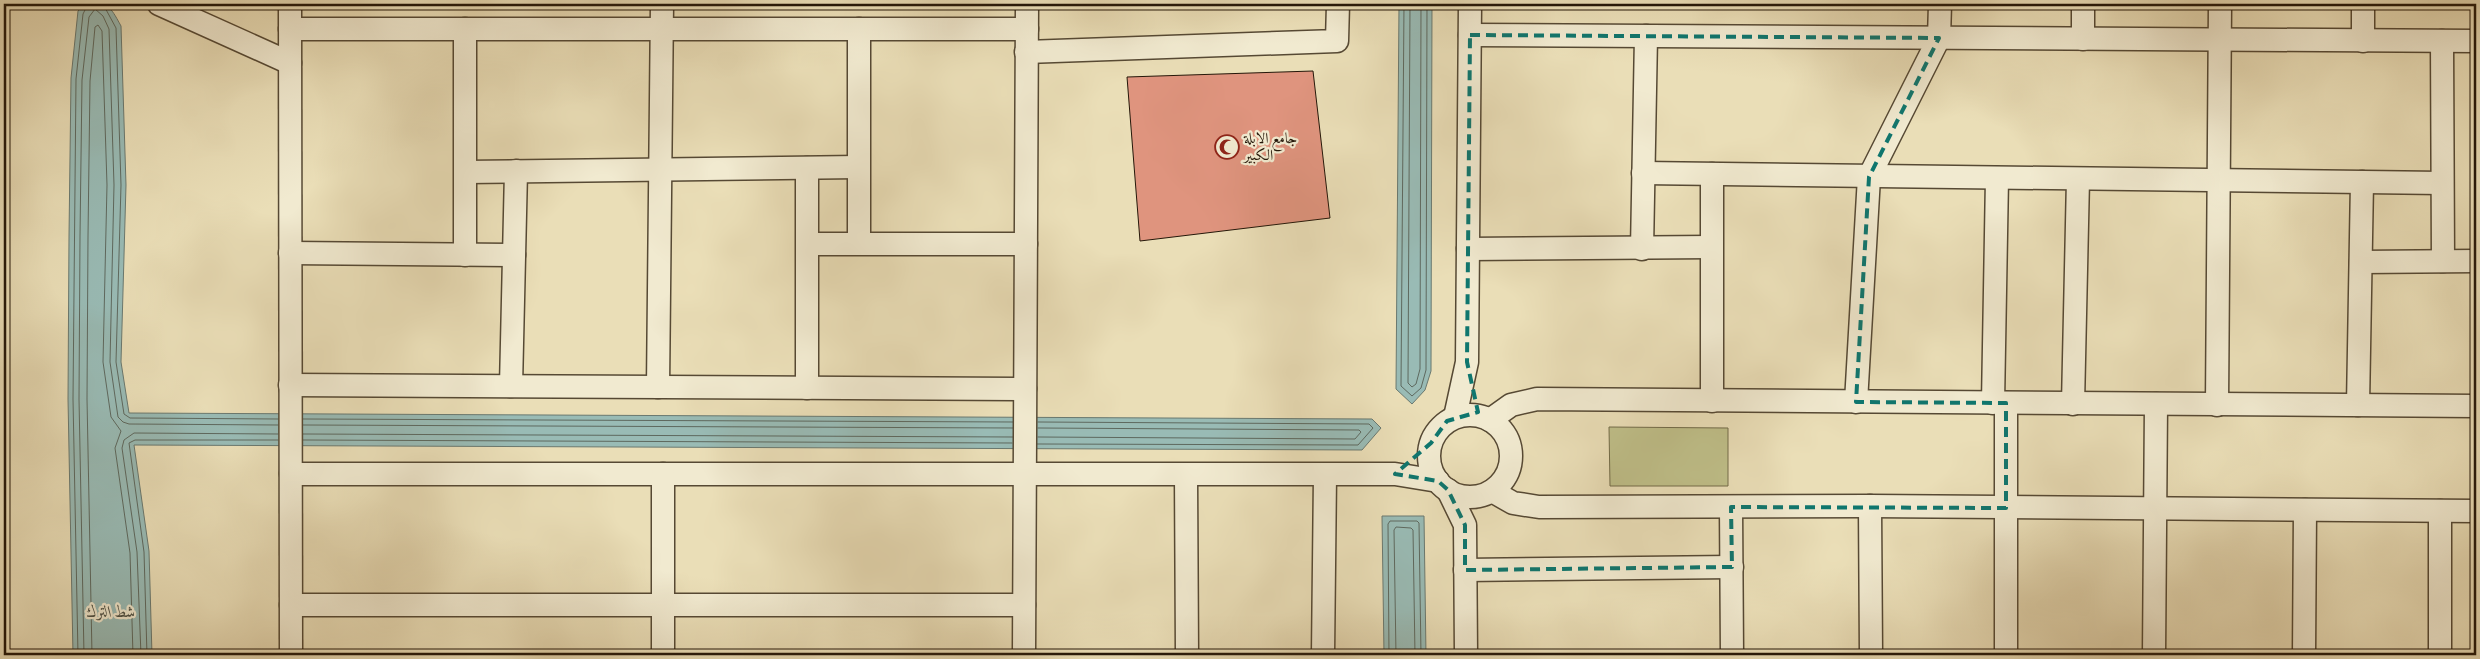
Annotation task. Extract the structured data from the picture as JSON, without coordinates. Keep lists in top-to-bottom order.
{
  "water": ["شط الترك"],
  "places": {
    "mosque": ["جامع الابلة الكبير"]
  }
}
